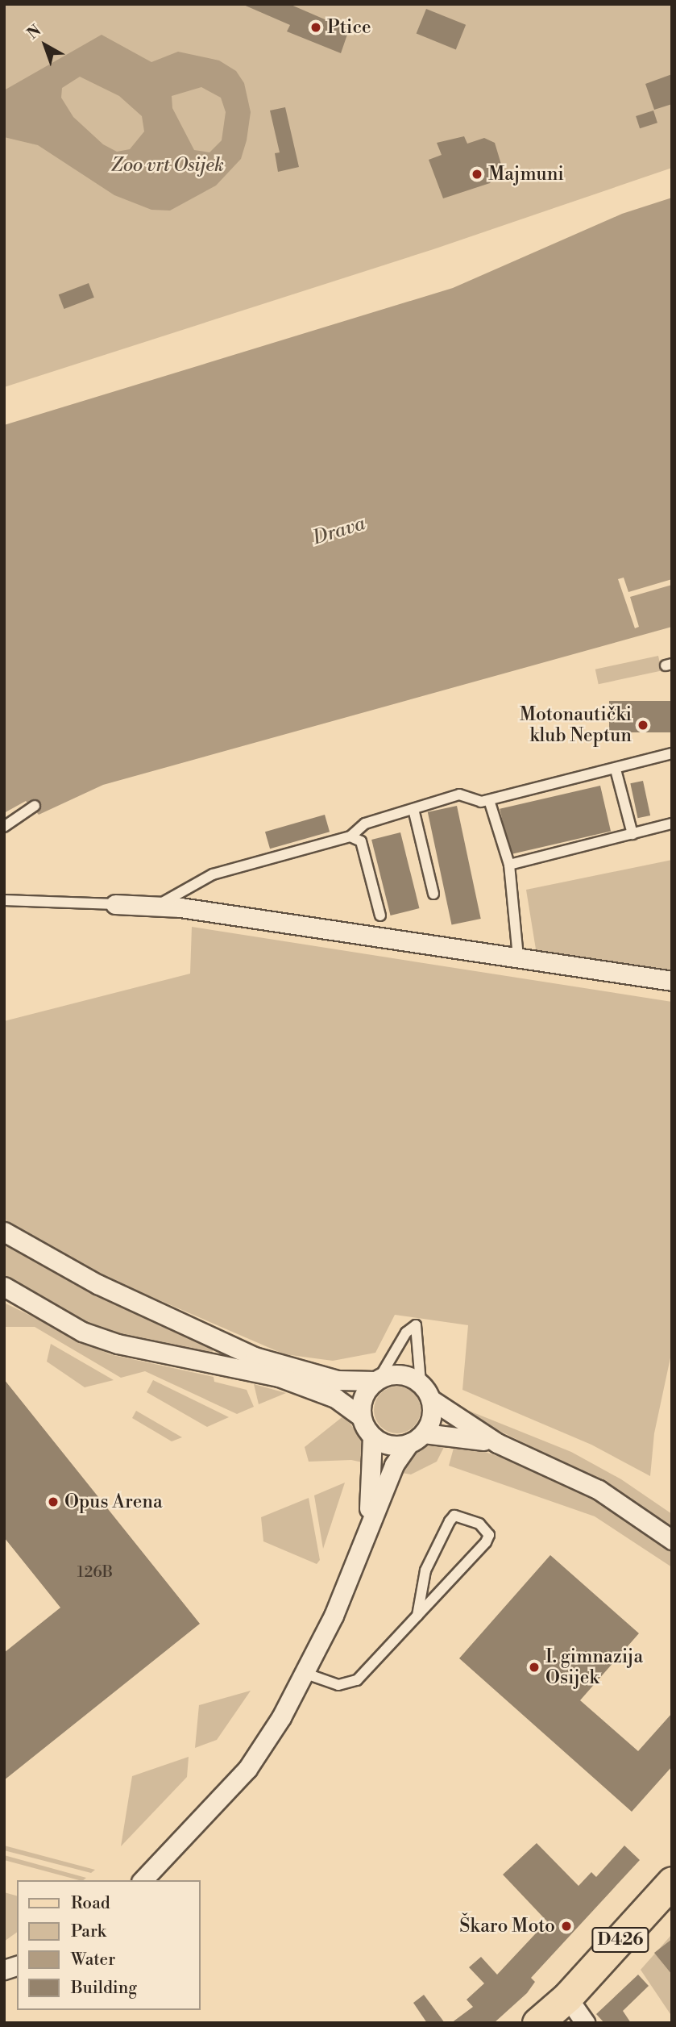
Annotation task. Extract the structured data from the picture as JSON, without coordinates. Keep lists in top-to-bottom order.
{
  "streets": {
    "main road": ["D426"]
  },
  "water": ["Drava"],
  "parks": ["Zoo vrt Osijek"],
  "places": [
    "Ptice",
    "Majmuni",
    "Motonautički klub Neptun",
    "Opus Arena",
    "I. gimnazija Osijek",
    "Škaro Moto"
  ],
  "house_numbers": ["126B"],
  "legend": [
    "Road",
    "Park",
    "Water",
    "Building"
  ],
  "north": "top left"
}
